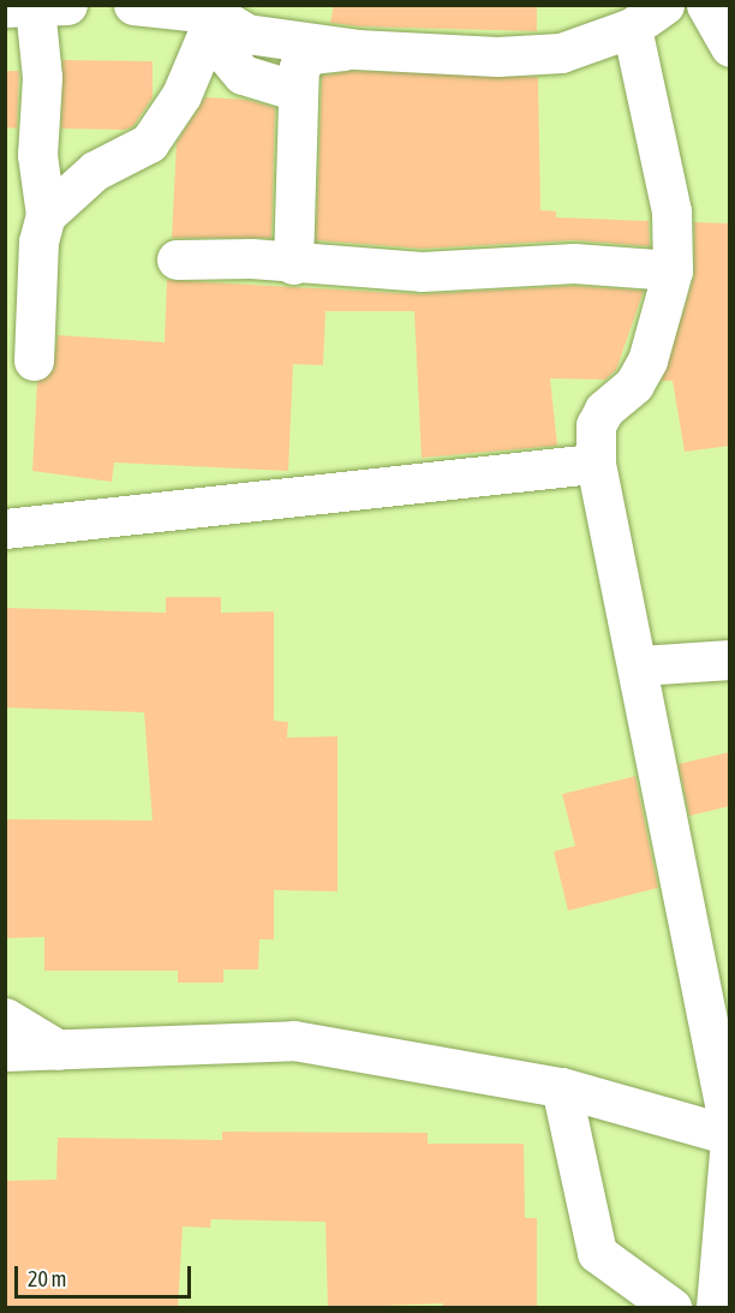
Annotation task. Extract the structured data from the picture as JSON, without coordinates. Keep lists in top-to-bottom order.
{
  "scale_bar": "20 m"
}
